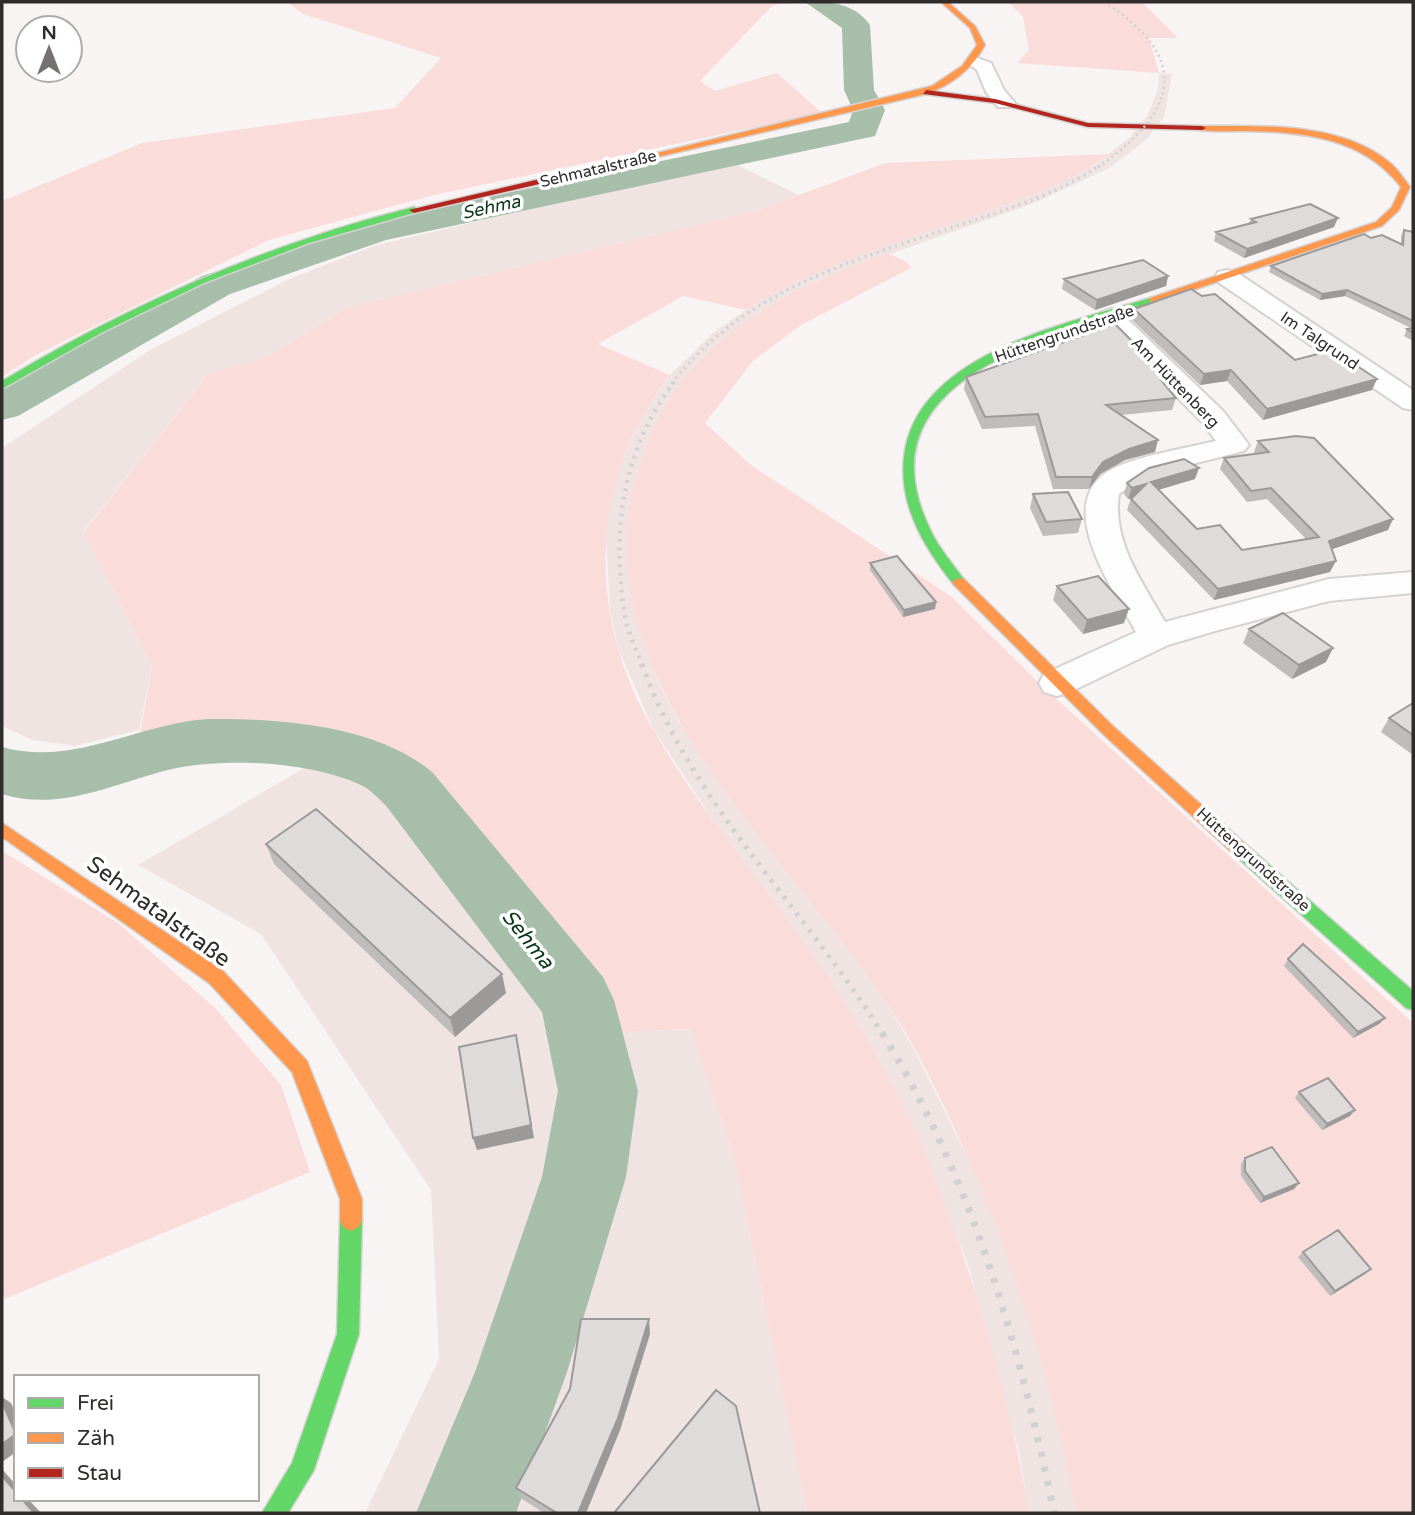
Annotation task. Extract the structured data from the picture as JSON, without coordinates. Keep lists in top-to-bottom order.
{
  "streets": {
    "main road": ["Sehmatalstraße", "Hüttengrundstraße"],
    "street": ["Im Talgrund", "Am Hüttenberg"]
  },
  "crossings": [
    ["Sehmatalstraße", "Hüttengrundstraße"],
    ["Hüttengrundstraße", "Im Talgrund"],
    ["Hüttengrundstraße", "Am Hüttenberg"]
  ],
  "water": ["Sehma"],
  "legend": ["Frei", "Zäh", "Stau"],
  "north": "top"
}
